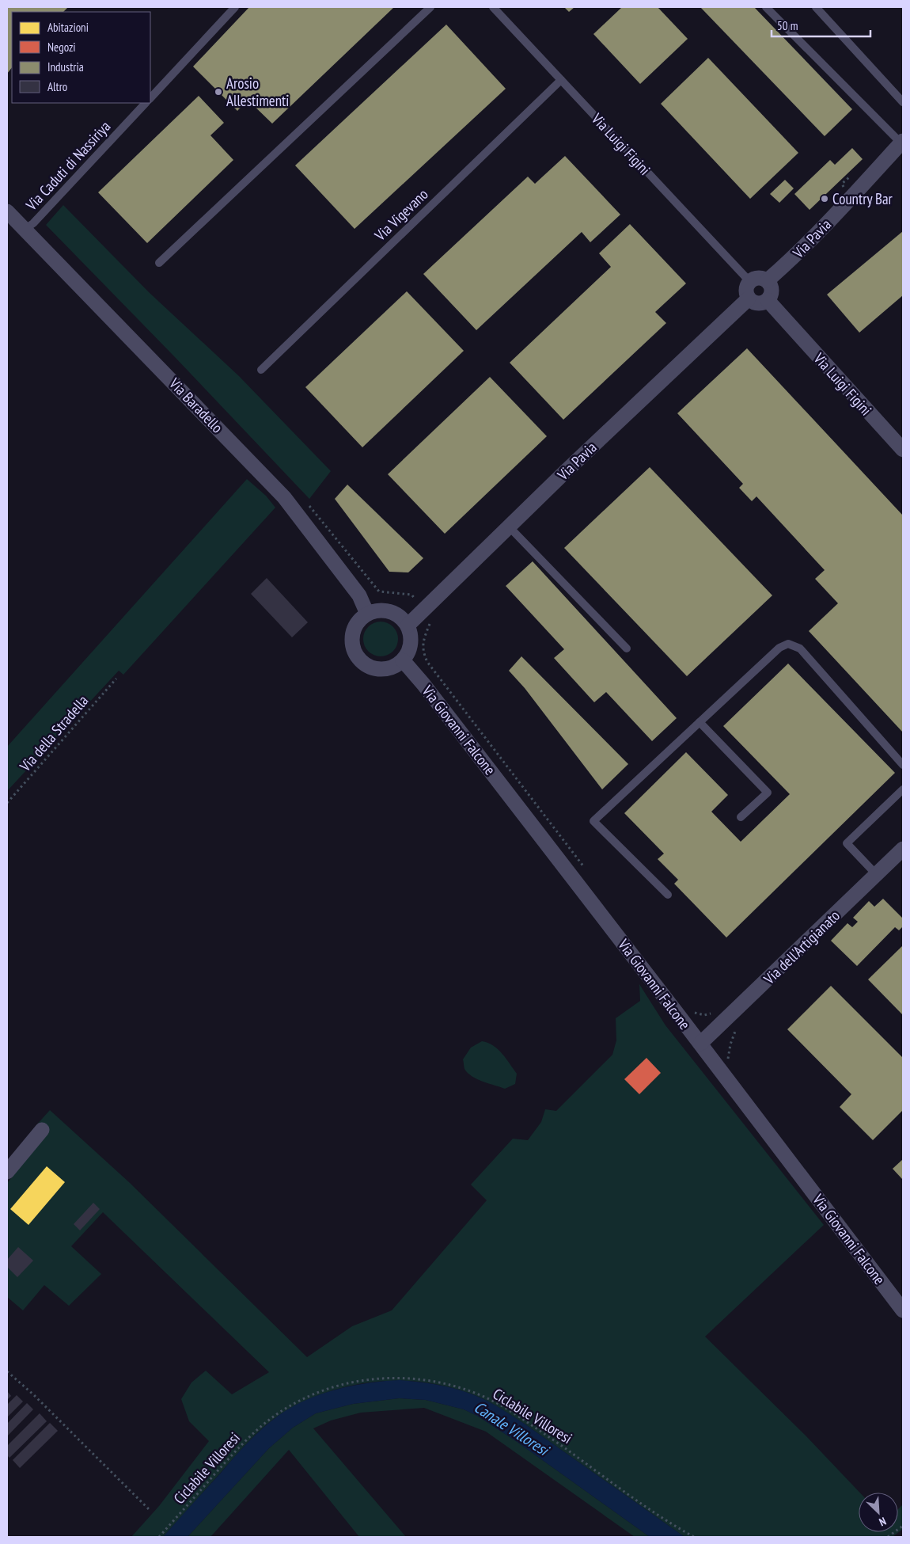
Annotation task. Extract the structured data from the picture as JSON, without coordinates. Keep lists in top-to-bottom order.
{
  "streets": {
    "street": [
      "Via Luigi Figini",
      "Via Pavia",
      "Via Baradello",
      "Via Giovanni Falcone",
      "Via dell'Artigianato"
    ],
    "lane": ["Via Caduti di Nassiriya", "Via Vigevano"],
    "path": ["Via della Stradella", "Ciclabile Villoresi"]
  },
  "crossings": [
    ["Via Luigi Figini", "Via Vigevano"],
    ["Via Luigi Figini", "Via Pavia"],
    ["Via Caduti di Nassiriya", "Via Baradello"],
    ["Via Pavia", "Via Baradello"],
    ["Via Pavia", "Via Giovanni Falcone"],
    ["Via Baradello", "Via Giovanni Falcone"],
    ["Via Giovanni Falcone", "Via dell'Artigianato"]
  ],
  "water": ["Canale Villoresi"],
  "places": ["Arosio Allestimenti", "Country Bar"],
  "legend": [
    "Abitazioni",
    "Negozi",
    "Industria",
    "Altro"
  ],
  "scale_bar": "50 m",
  "north": "bottom right"
}
